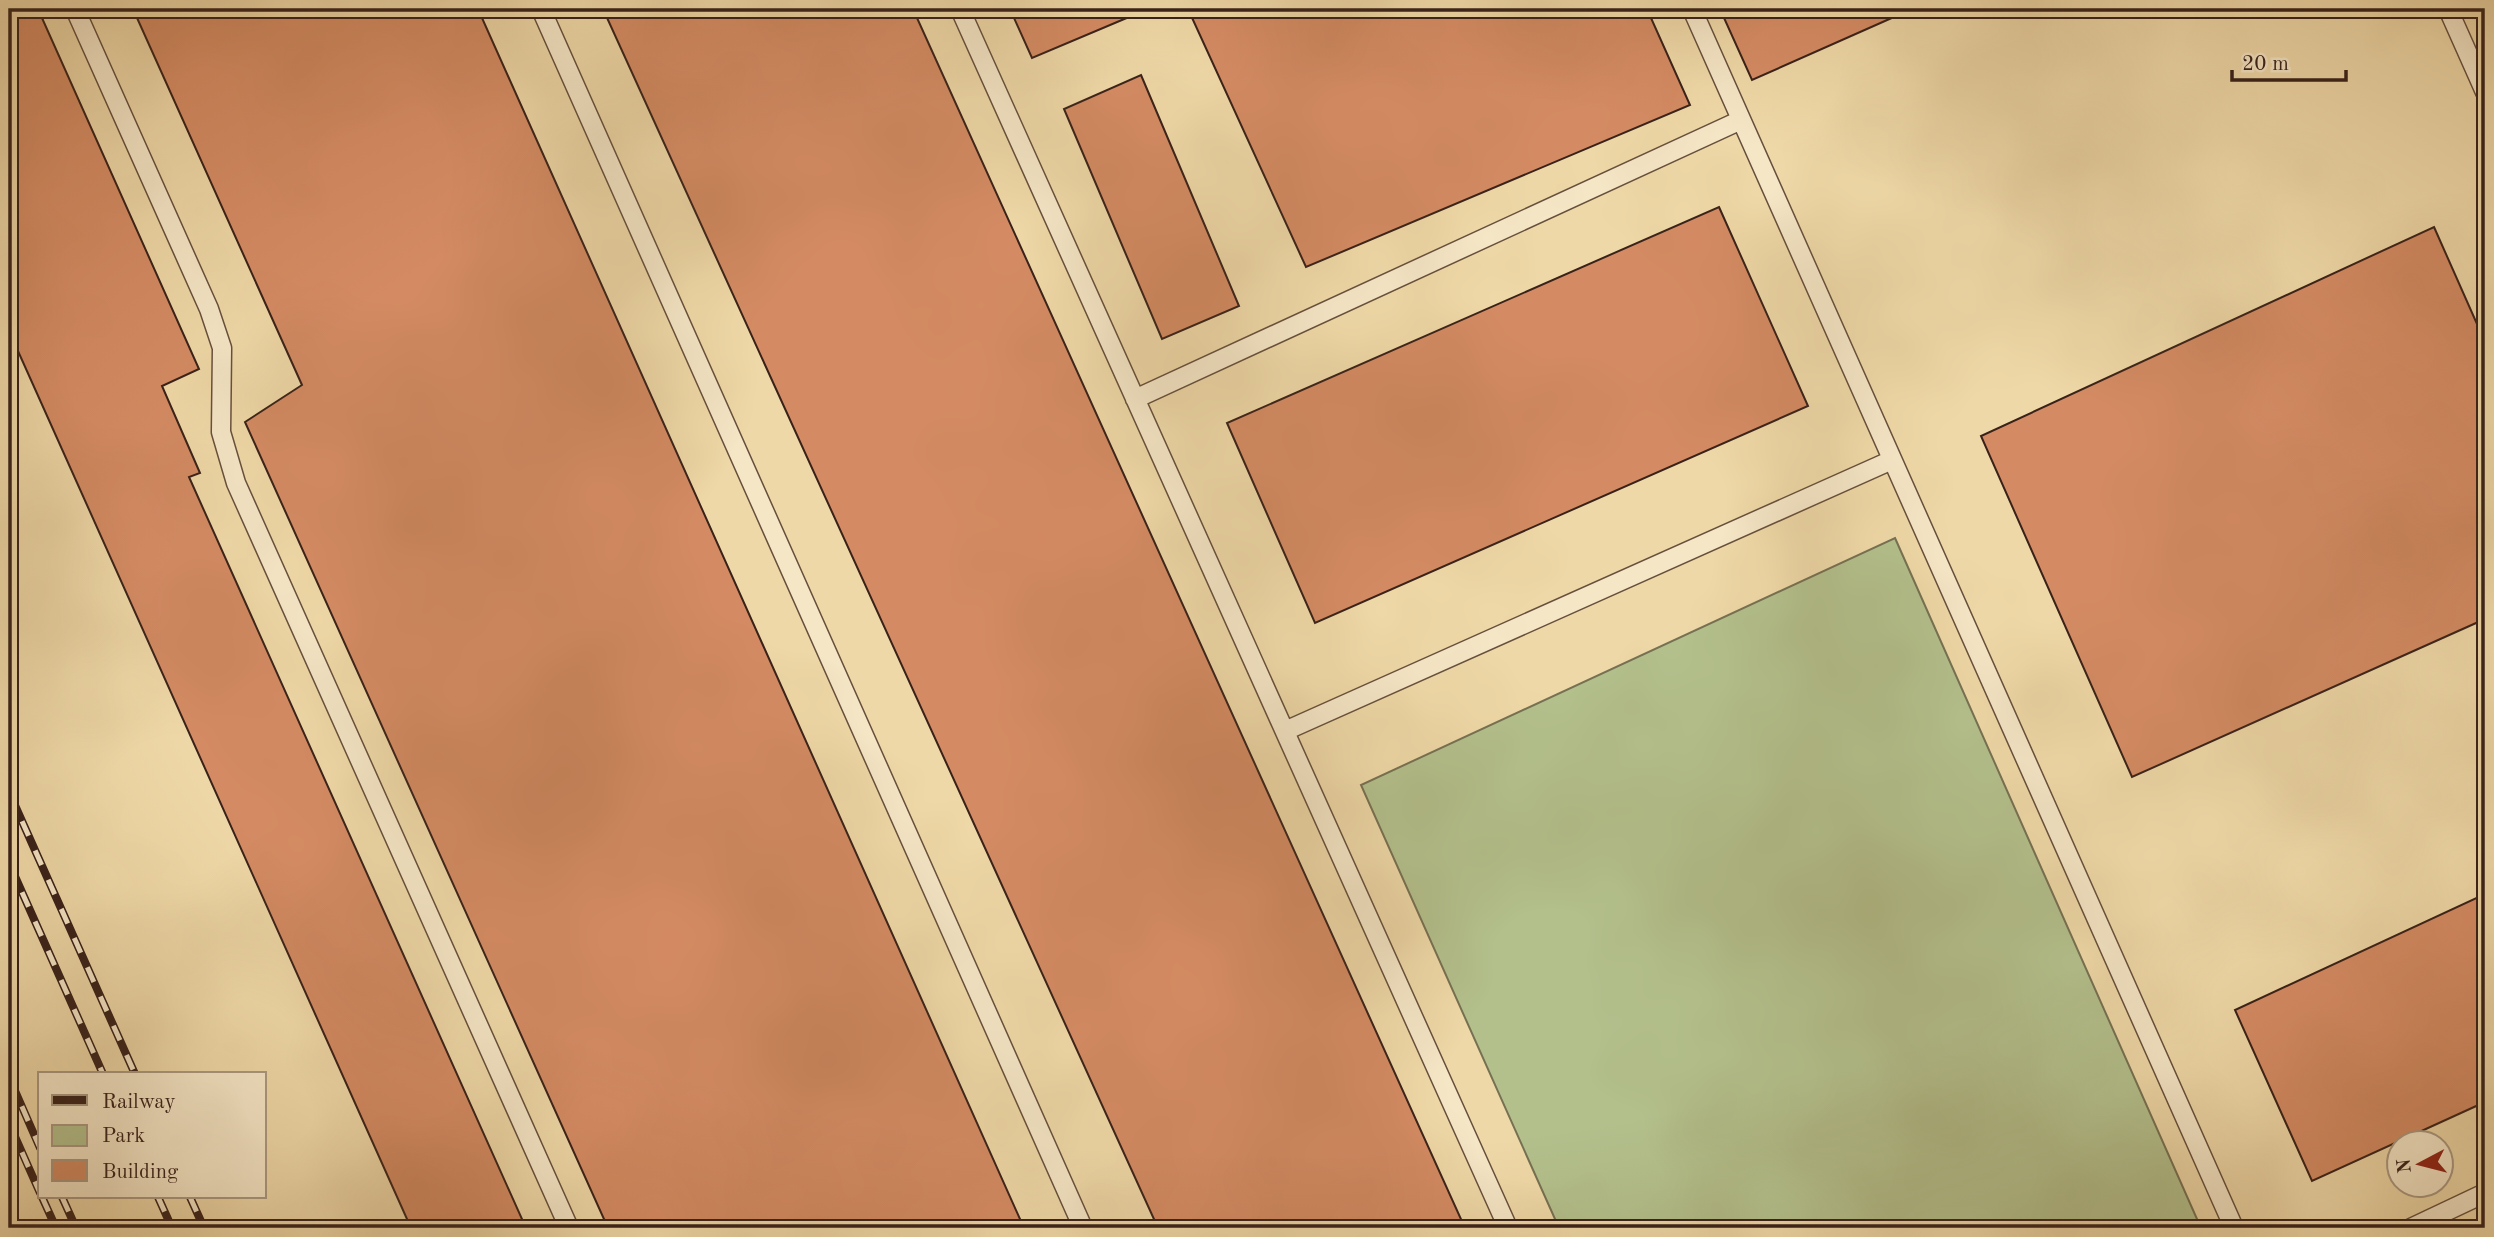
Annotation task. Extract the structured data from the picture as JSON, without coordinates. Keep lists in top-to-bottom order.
{
  "legend": ["Railway", "Park", "Building"],
  "scale_bar": "20 m",
  "north": "left"
}
